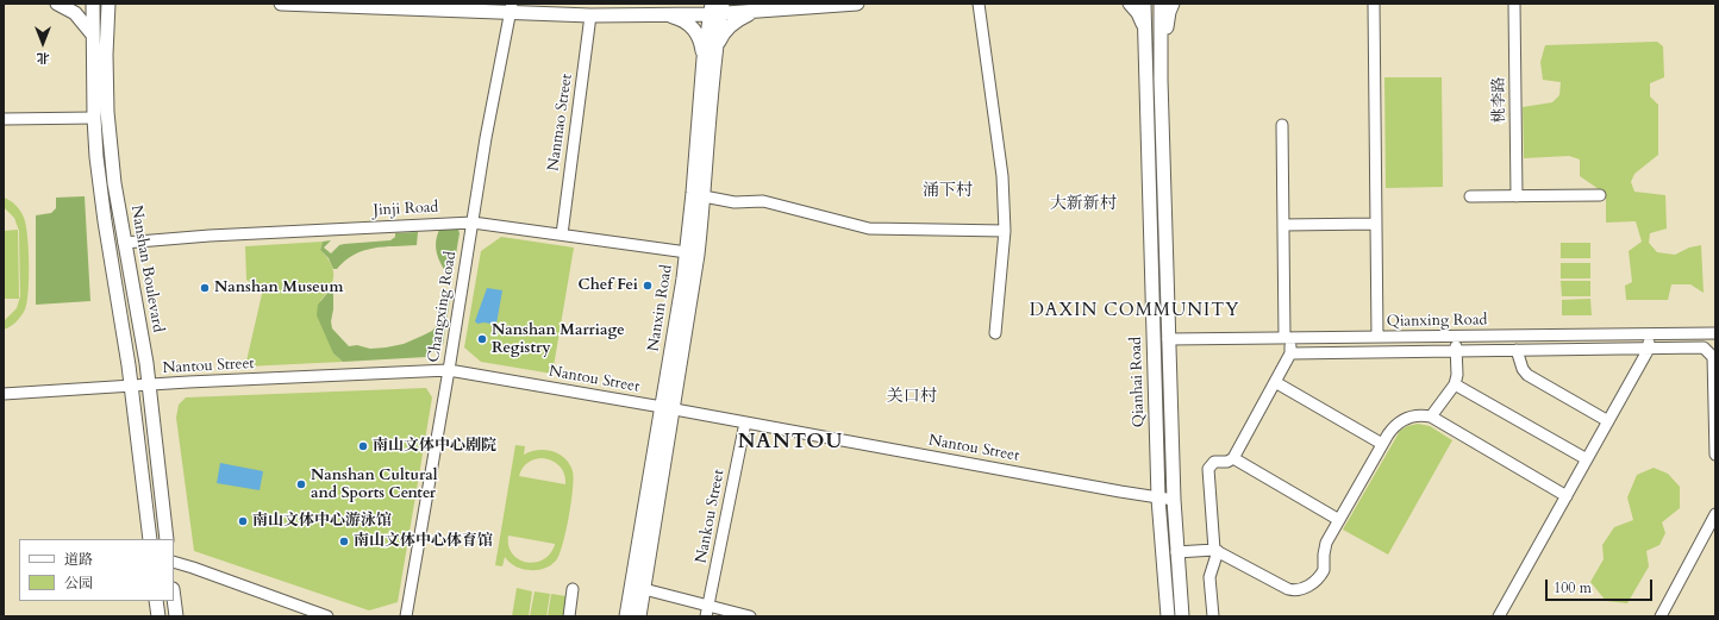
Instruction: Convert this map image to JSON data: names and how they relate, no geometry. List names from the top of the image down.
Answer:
{
  "streets": {
    "main road": ["Nanshan Boulevard", "Nanxin Road", "Qianhai Road"],
    "street": [
      "桃李路",
      "Nanmao Street",
      "Jinji Road",
      "Changxing Road",
      "Qianxing Road",
      "Nantou Street",
      "Nankou Street"
    ]
  },
  "crossings": [
    ["Nanmao Street", "Jinji Road"],
    ["Jinji Road", "Nanshan Boulevard"],
    ["Jinji Road", "Changxing Road"],
    ["Jinji Road", "Nanxin Road"],
    ["Nanshan Boulevard", "Nantou Street"],
    ["Changxing Road", "Nantou Street"],
    ["Nanxin Road", "Nantou Street"],
    ["Qianxing Road", "Qianhai Road"],
    ["Nantou Street", "Qianhai Road"],
    ["Nantou Street", "Nankou Street"]
  ],
  "districts": [
    "涌下村",
    "大新新村",
    "DAXIN COMMUNITY",
    "关口村",
    "NANTOU"
  ],
  "places": [
    "Chef Fei",
    "Nanshan Museum",
    "Nanshan Marriage Registry",
    "南山文体中心剧院",
    "Nanshan Cultural and Sports Center",
    "南山文体中心游泳馆",
    "南山文体中心体育馆"
  ],
  "legend": ["道路", "公园"],
  "scale_bar": "100 m",
  "north": "bottom"
}
